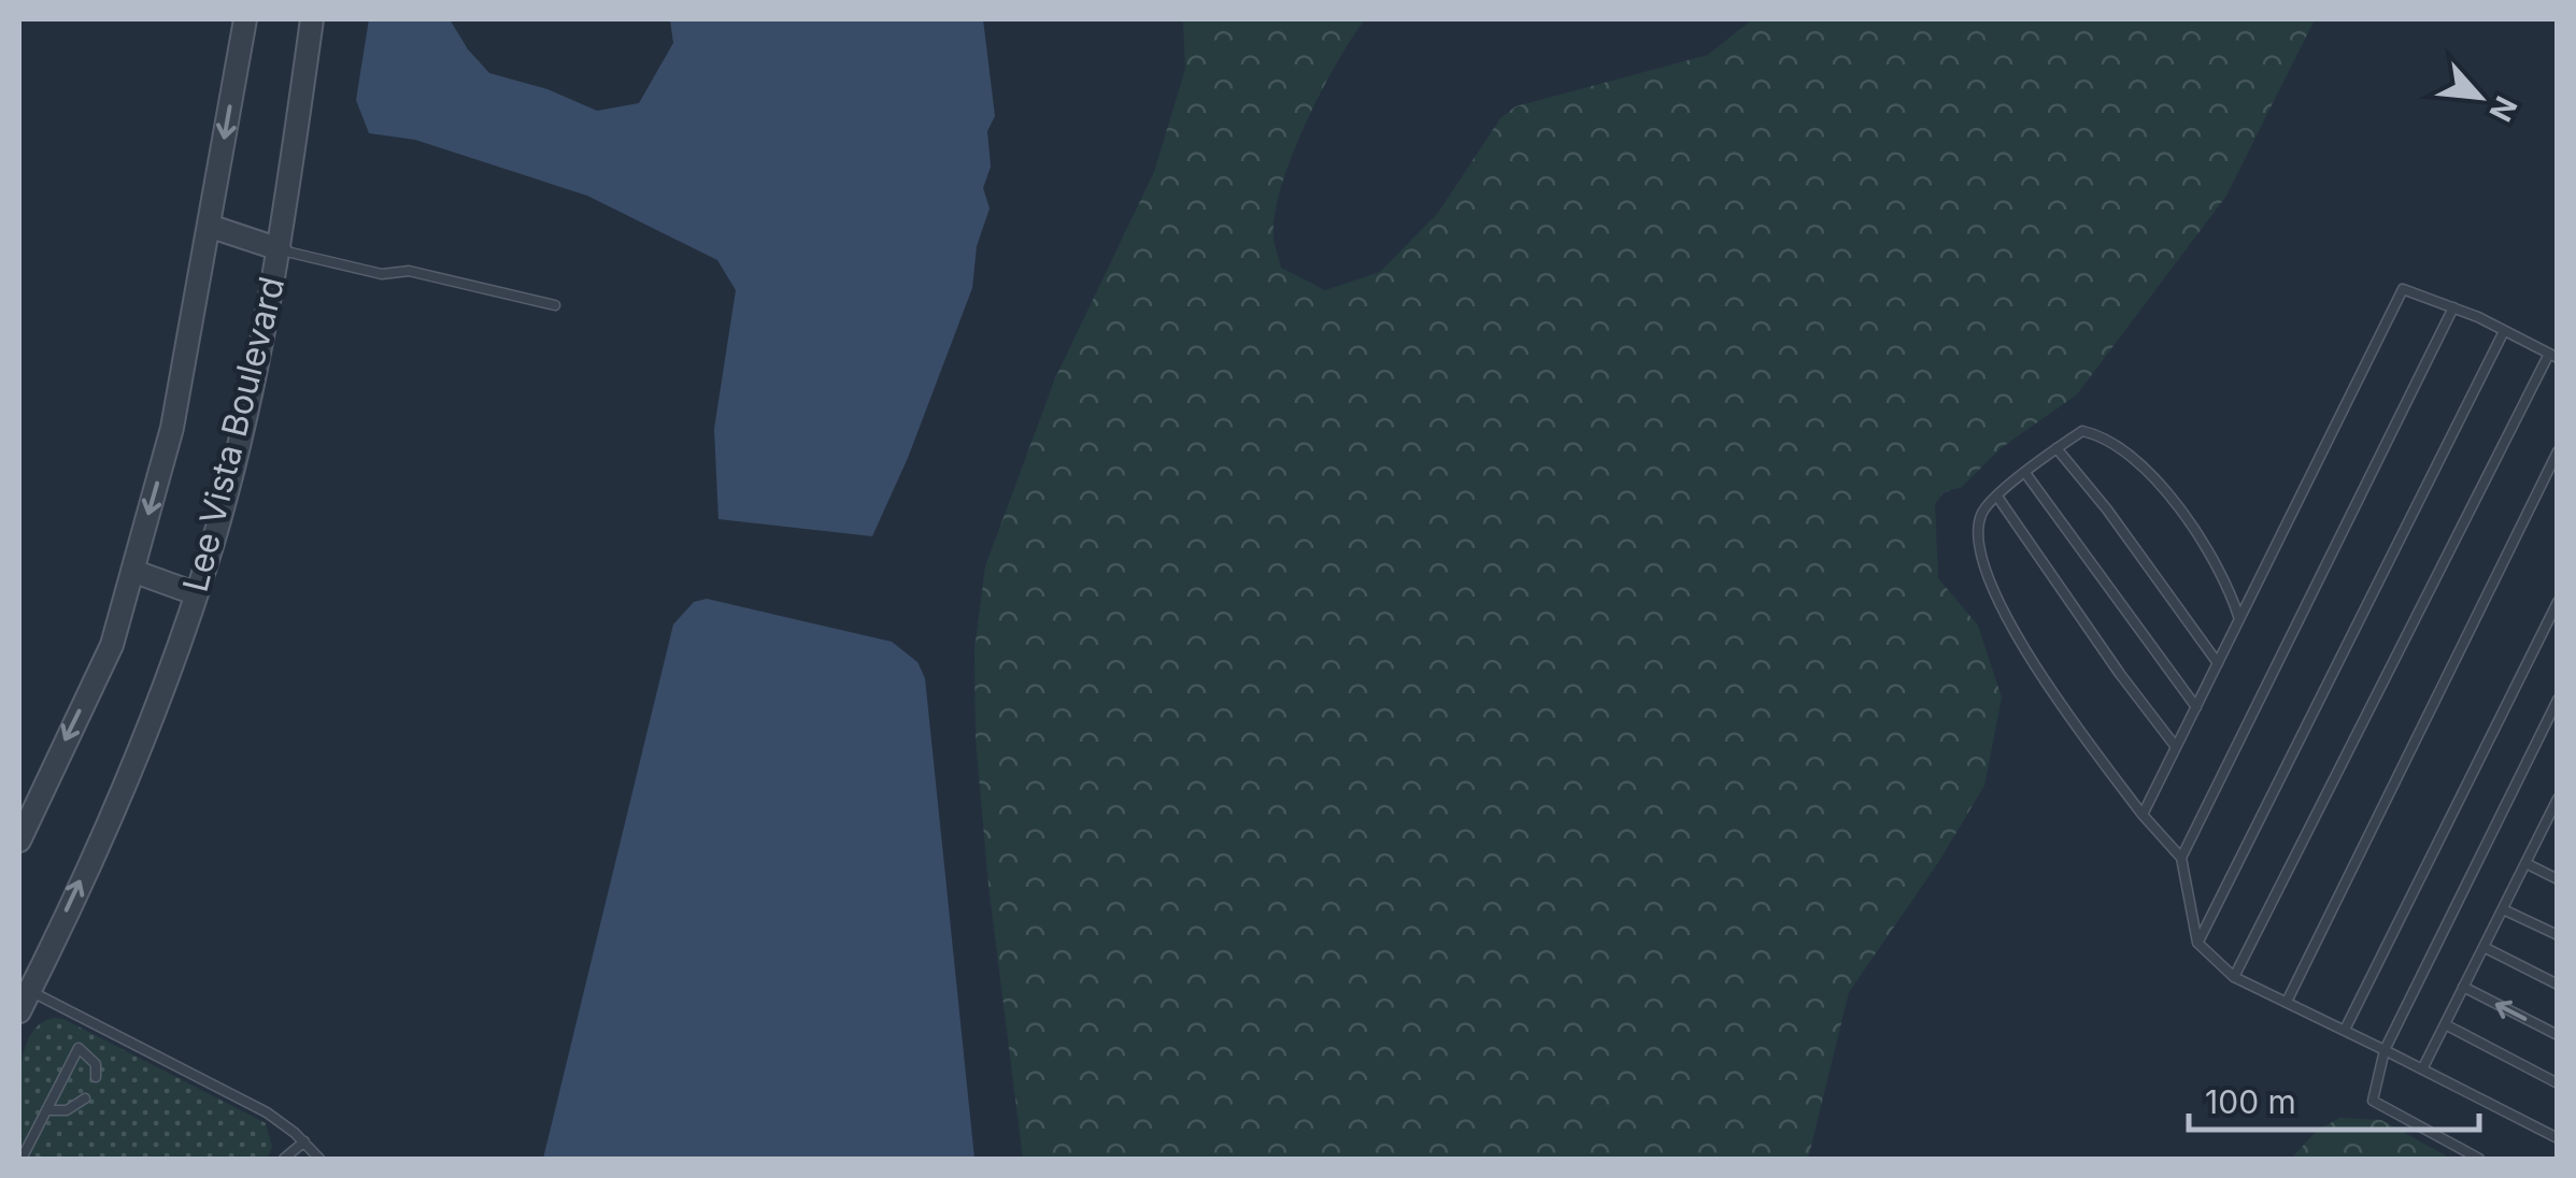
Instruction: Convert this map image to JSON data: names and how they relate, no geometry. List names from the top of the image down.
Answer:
{
  "streets": {
    "street": ["Lee Vista Boulevard"]
  },
  "scale_bar": "100 m",
  "north": "bottom right"
}
